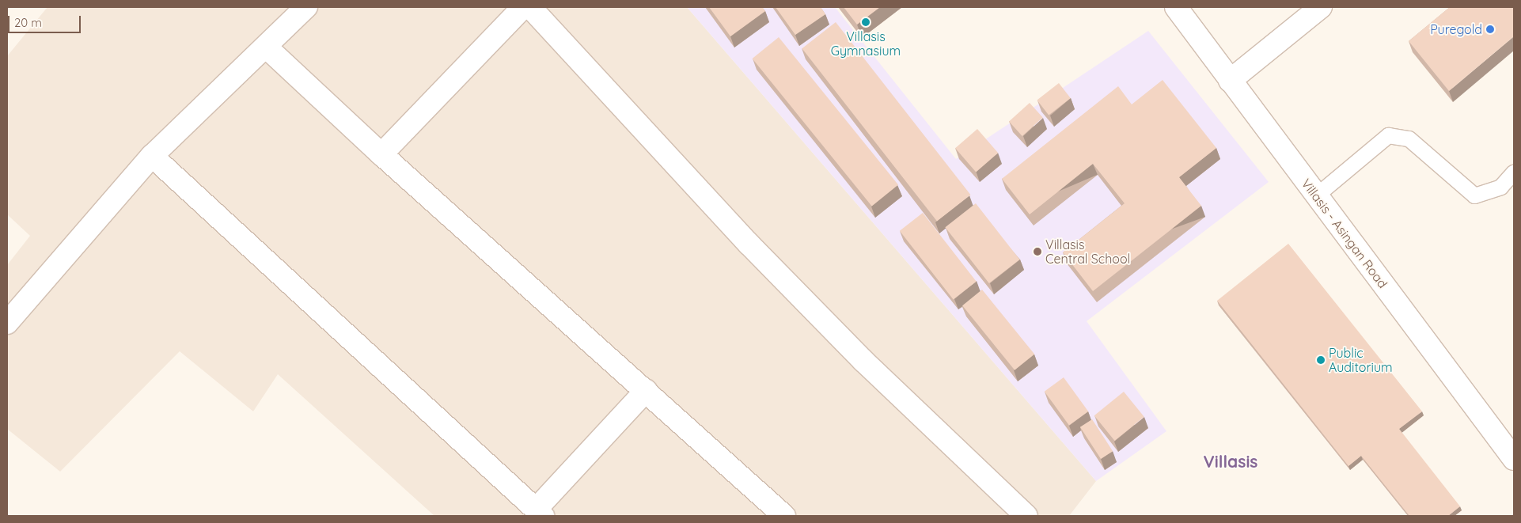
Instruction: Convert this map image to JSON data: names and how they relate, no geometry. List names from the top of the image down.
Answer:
{
  "streets": {
    "street": ["Villasis - Asingan Road"]
  },
  "districts": ["Villasis"],
  "places": [
    "Villasis Gymnasium",
    "Puregold",
    "Villasis Central School",
    "Public Auditorium"
  ],
  "scale_bar": "20 m"
}
